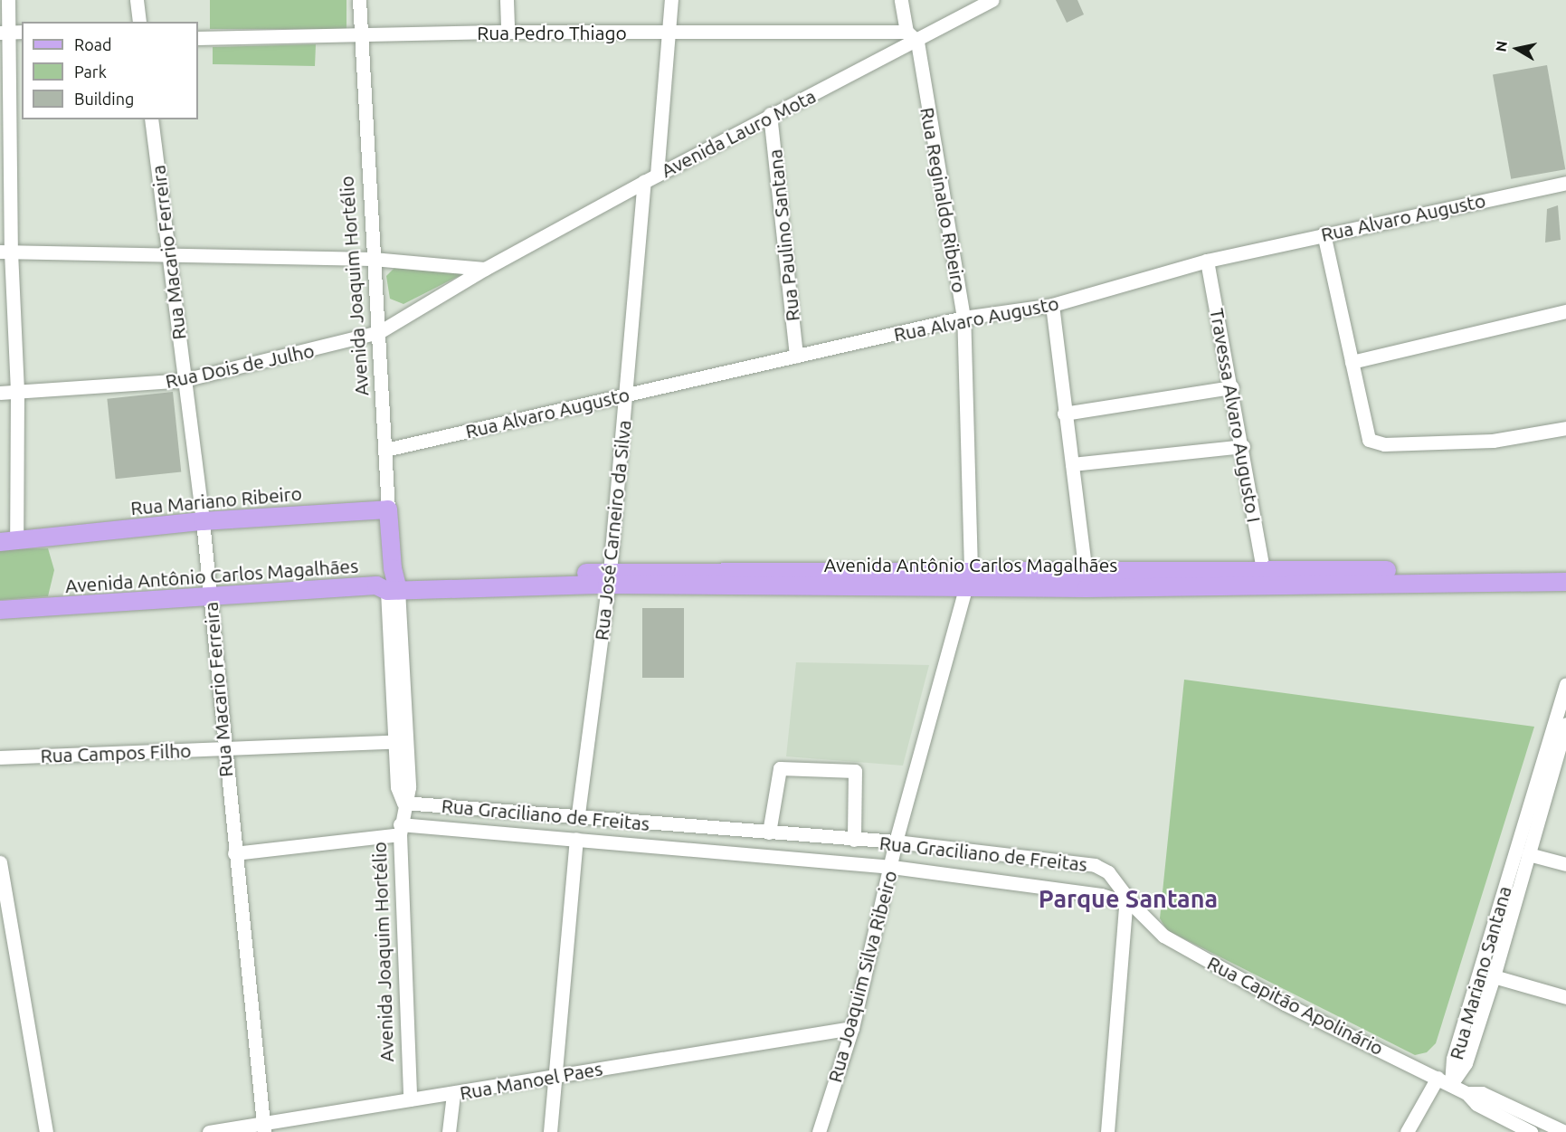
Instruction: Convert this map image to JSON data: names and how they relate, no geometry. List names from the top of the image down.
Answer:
{
  "streets": {
    "main road": ["Avenida Joaquim Hortélio", "Rua Mariano Ribeiro", "Avenida Antônio Carlos Magalhães"],
    "street": [
      "Rua Pedro Thiago",
      "Avenida Lauro Mota",
      "Rua Reginaldo Ribeiro",
      "Rua Alvaro Augusto",
      "Rua Paulino Santana",
      "Rua Macario Ferreira",
      "Rua Dois de Julho",
      "Travessa Alvaro Augusto I",
      "Rua José Carneiro da Silva",
      "Rua Campos Filho",
      "Rua Graciliano de Freitas",
      "Rua Mariano Santana",
      "Rua Joaquim Silva Ribeiro",
      "Rua Capitão Apolinário",
      "Rua Manoel Paes"
    ]
  },
  "crossings": [
    ["Rua Pedro Thiago", "Avenida Joaquim Hortélio"],
    ["Avenida Lauro Mota", "Rua Reginaldo Ribeiro"],
    ["Avenida Lauro Mota", "Rua Paulino Santana"],
    ["Avenida Lauro Mota", "Avenida Joaquim Hortélio"],
    ["Avenida Lauro Mota", "Rua Dois de Julho"],
    ["Avenida Lauro Mota", "Rua José Carneiro da Silva"],
    ["Rua Reginaldo Ribeiro", "Rua Alvaro Augusto"],
    ["Rua Reginaldo Ribeiro", "Avenida Antônio Carlos Magalhães"],
    ["Rua Reginaldo Ribeiro", "Rua Joaquim Silva Ribeiro"],
    ["Rua Alvaro Augusto", "Rua Paulino Santana"],
    ["Rua Alvaro Augusto", "Avenida Joaquim Hortélio"],
    ["Rua Alvaro Augusto", "Travessa Alvaro Augusto I"],
    ["Rua Alvaro Augusto", "Rua José Carneiro da Silva"],
    ["Rua Macario Ferreira", "Rua Dois de Julho"],
    ["Rua Macario Ferreira", "Rua Mariano Ribeiro"],
    ["Rua Macario Ferreira", "Avenida Antônio Carlos Magalhães"],
    ["Rua Macario Ferreira", "Rua Campos Filho"],
    ["Rua Macario Ferreira", "Rua Graciliano de Freitas"],
    ["Rua Macario Ferreira", "Rua Manoel Paes"],
    ["Avenida Joaquim Hortélio", "Rua Dois de Julho"],
    ["Avenida Joaquim Hortélio", "Rua Mariano Ribeiro"],
    ["Avenida Joaquim Hortélio", "Avenida Antônio Carlos Magalhães"],
    ["Avenida Joaquim Hortélio", "Rua Campos Filho"],
    ["Avenida Joaquim Hortélio", "Rua Graciliano de Freitas"],
    ["Avenida Joaquim Hortélio", "Rua Manoel Paes"],
    ["Travessa Alvaro Augusto I", "Avenida Antônio Carlos Magalhães"],
    ["Rua José Carneiro da Silva", "Avenida Antônio Carlos Magalhães"],
    ["Rua José Carneiro da Silva", "Rua Graciliano de Freitas"],
    ["Avenida Antônio Carlos Magalhães", "Rua Joaquim Silva Ribeiro"],
    ["Rua Graciliano de Freitas", "Rua Joaquim Silva Ribeiro"],
    ["Rua Graciliano de Freitas", "Rua Capitão Apolinário"],
    ["Rua Mariano Santana", "Rua Capitão Apolinário"],
    ["Rua Joaquim Silva Ribeiro", "Rua Manoel Paes"]
  ],
  "districts": ["Parque Santana"],
  "legend": ["Road", "Park", "Building"],
  "north": "left"
}
